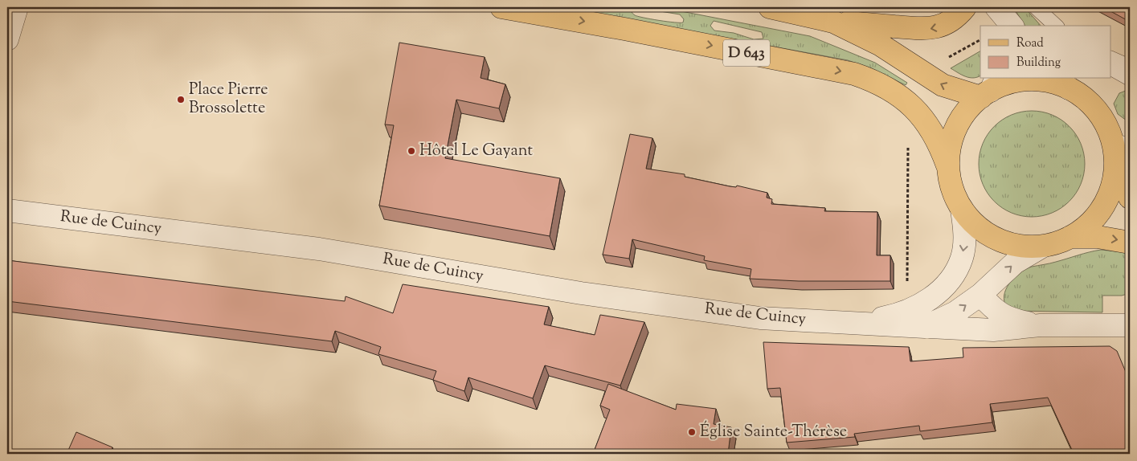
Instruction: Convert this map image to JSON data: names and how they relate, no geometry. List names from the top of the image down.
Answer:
{
  "streets": {
    "main road": ["D 643"],
    "street": ["Rue de Cuincy"]
  },
  "places": ["Place Pierre Brossolette", "Hôtel Le Gayant", "Église Sainte-Thérèse"],
  "legend": ["Road", "Building"]
}
